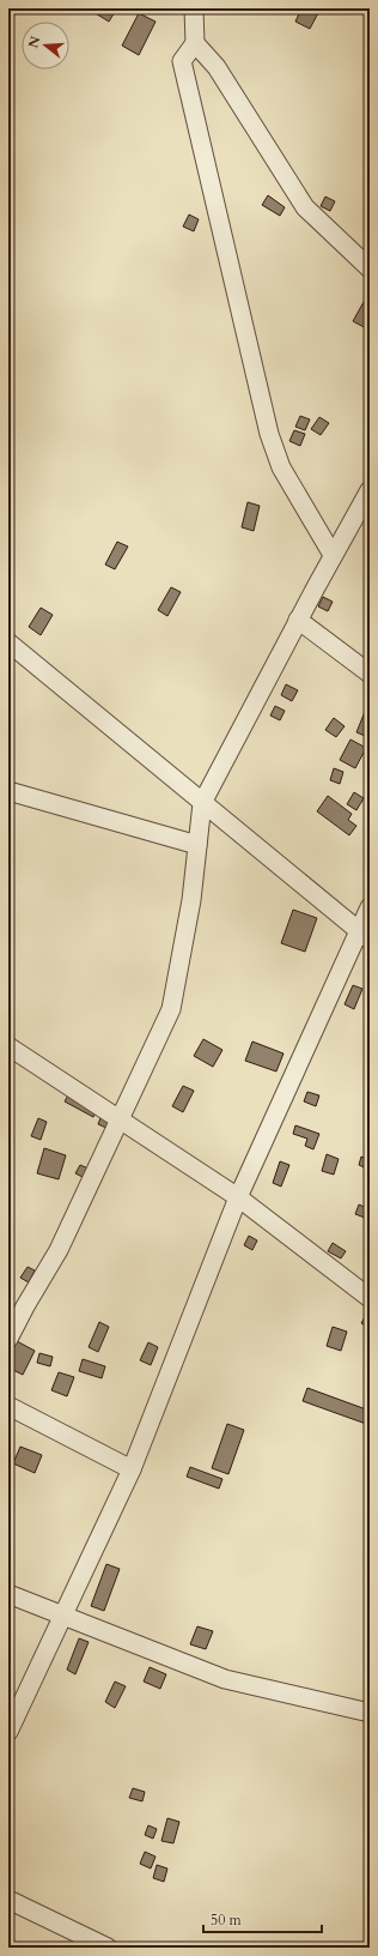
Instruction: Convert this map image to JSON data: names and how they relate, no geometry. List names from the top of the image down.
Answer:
{
  "scale_bar": "50 m",
  "north": "left"
}
